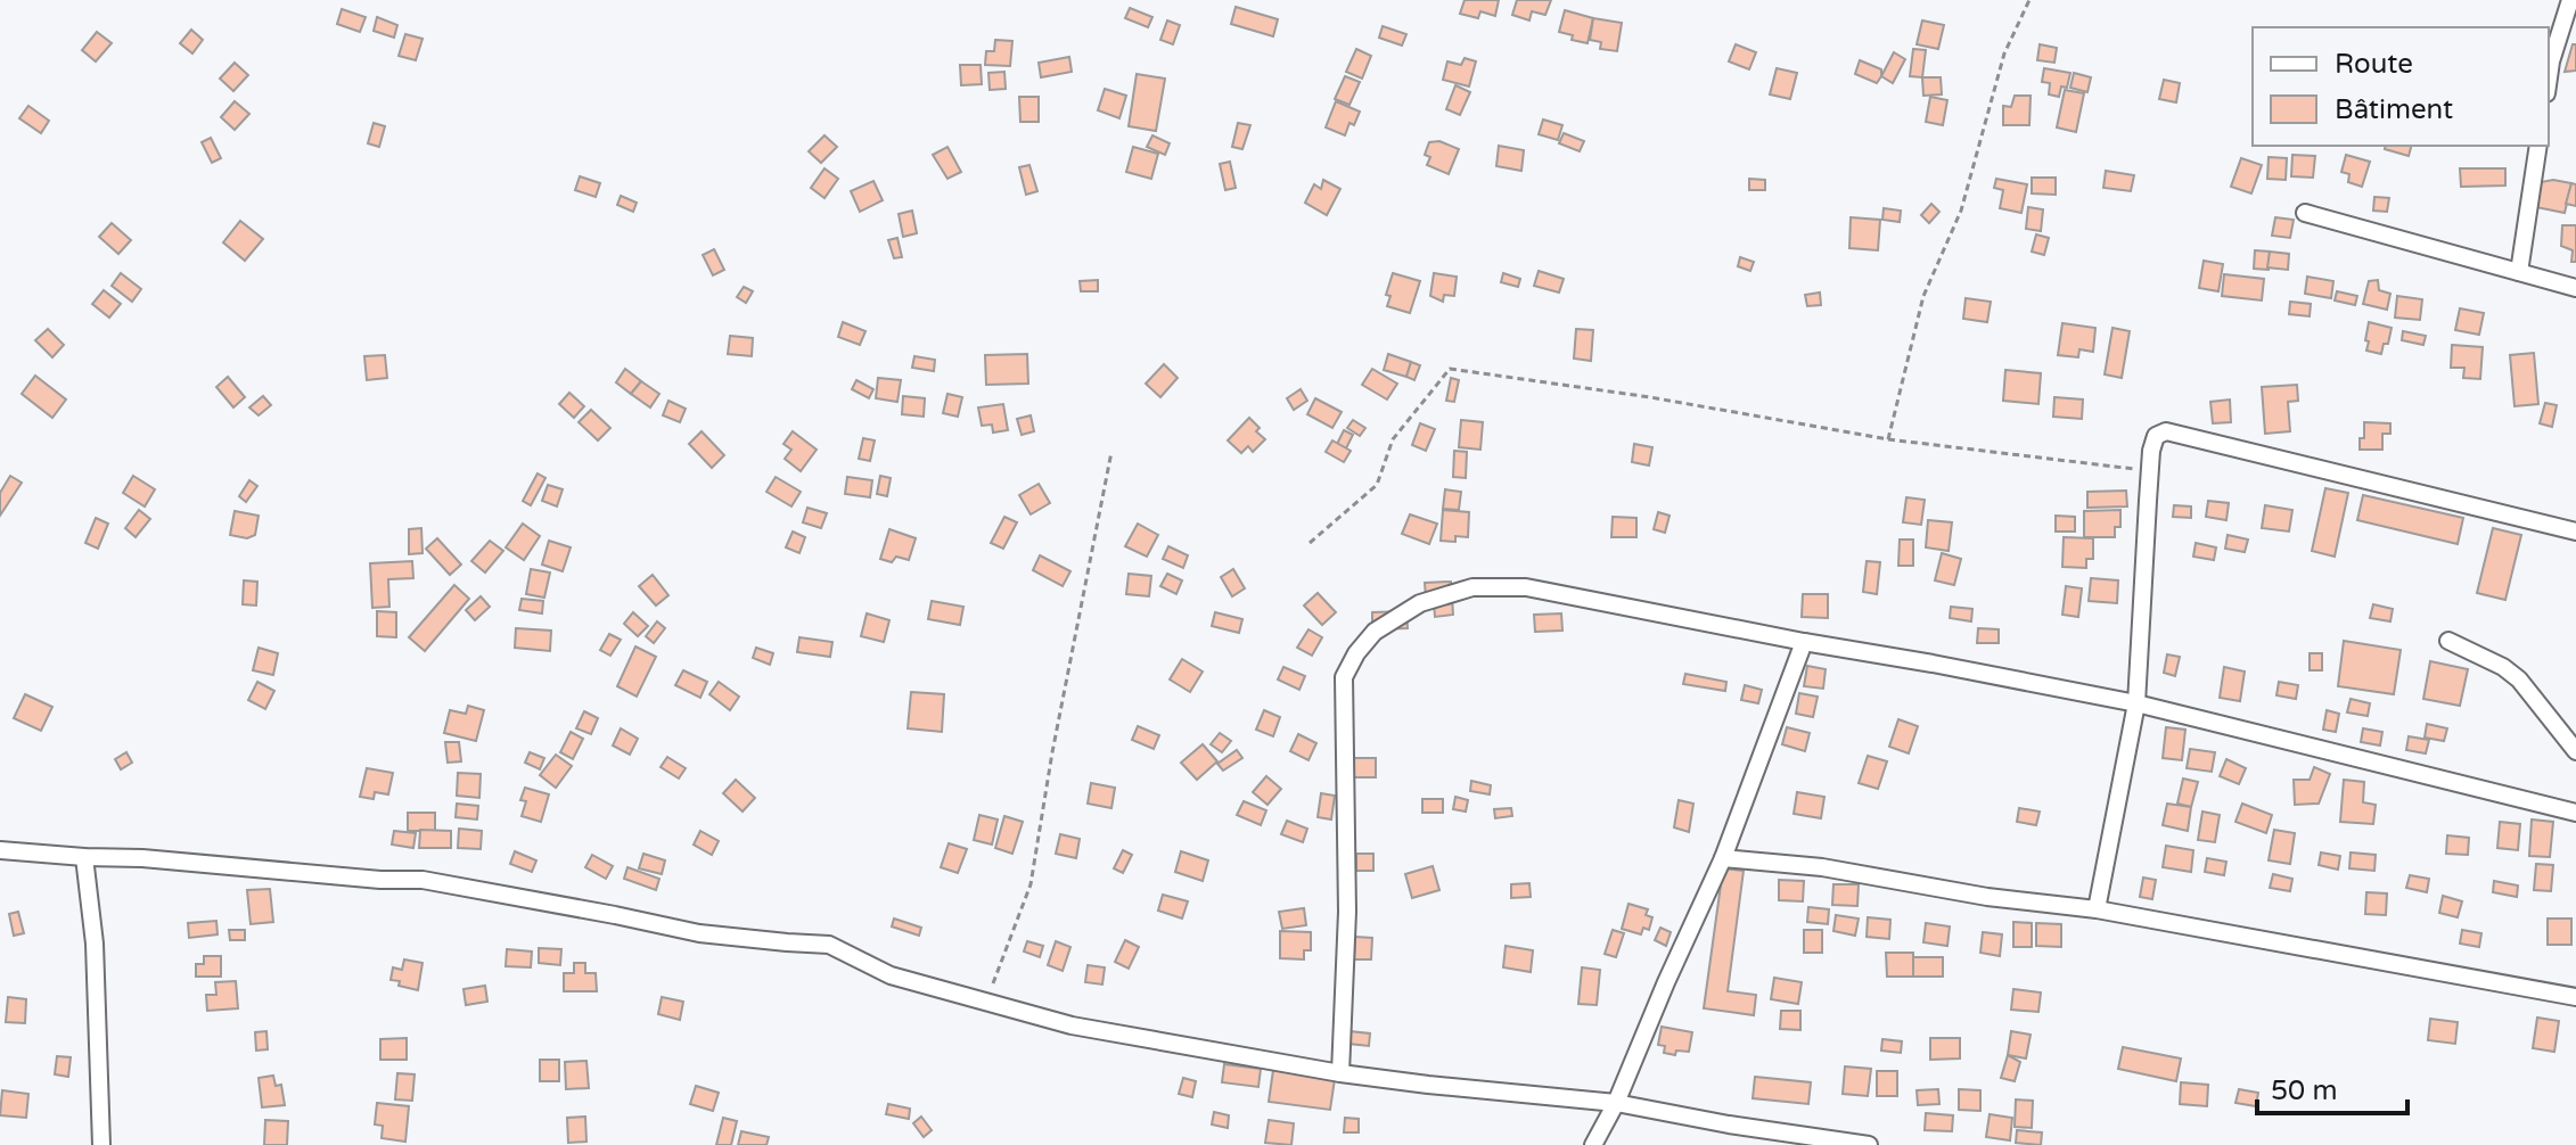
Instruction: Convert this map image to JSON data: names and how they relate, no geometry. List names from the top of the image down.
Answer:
{
  "legend": ["Route", "Bâtiment"],
  "scale_bar": "50 m"
}
